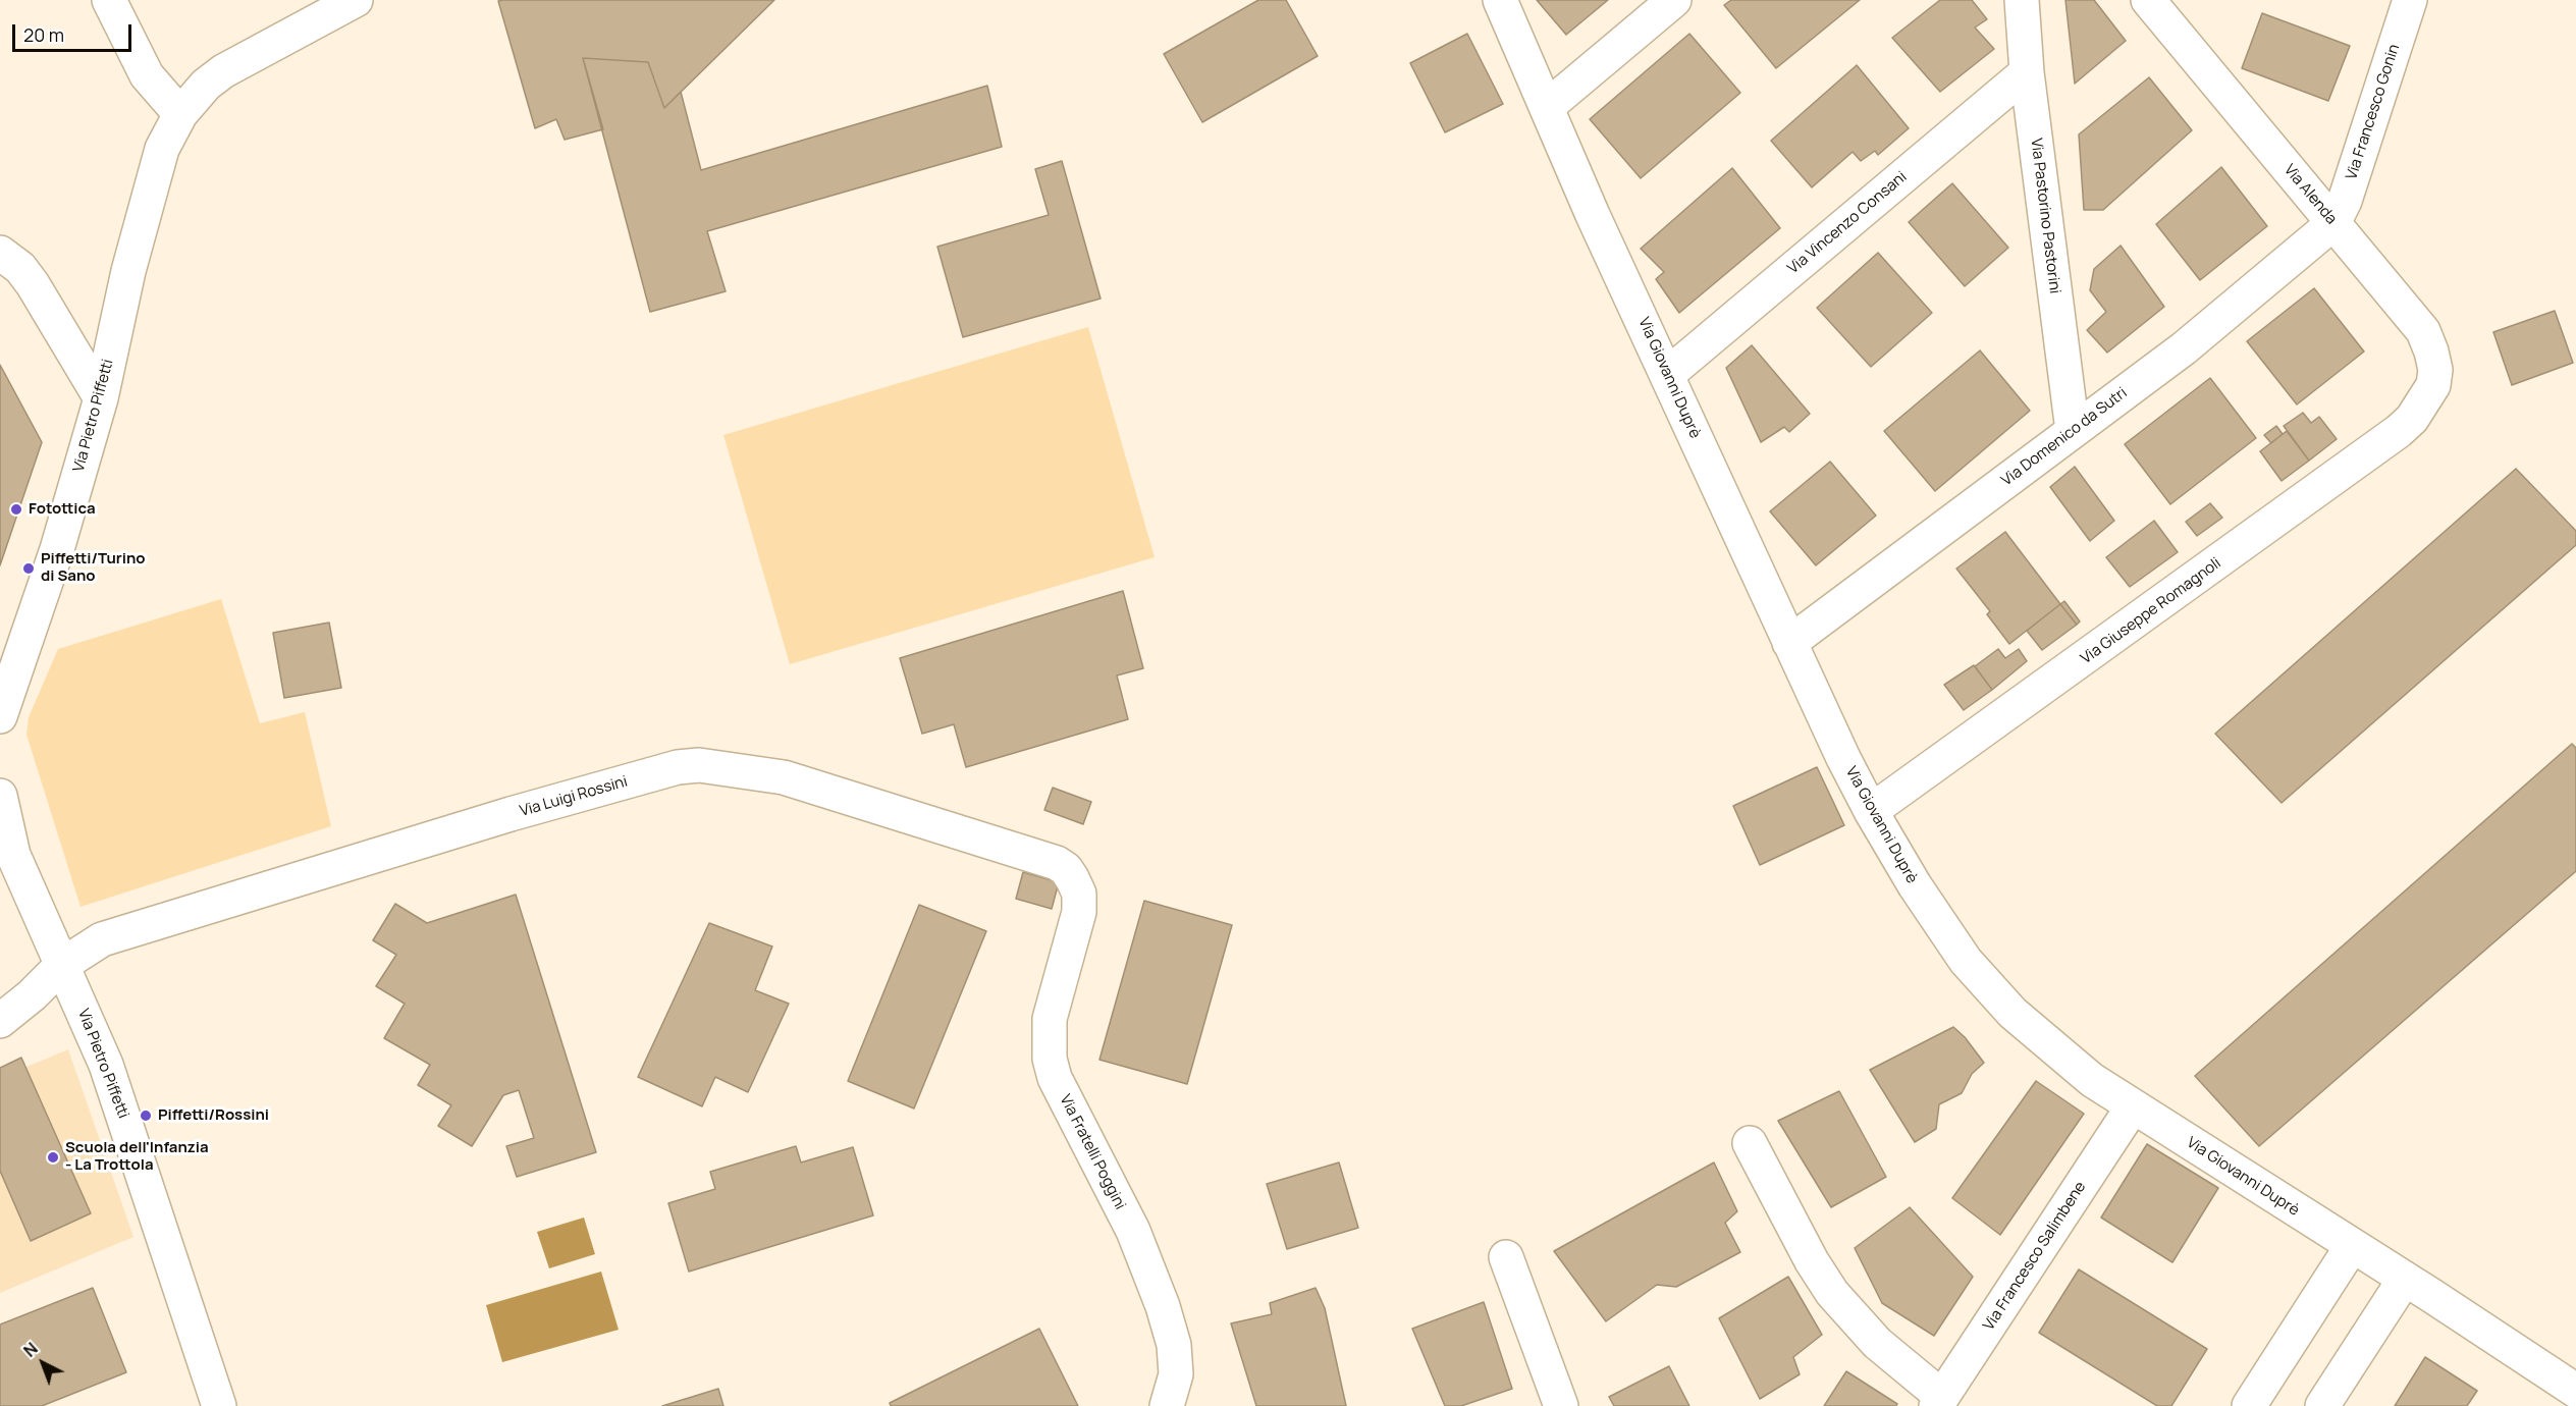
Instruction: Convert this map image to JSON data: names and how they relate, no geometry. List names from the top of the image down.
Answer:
{
  "streets": {
    "street": [
      "Via Francesco Gonin",
      "Via Alenda",
      "Via Pastorino Pastorini",
      "Via Vincenzo Consani",
      "Via Giovanni Duprè",
      "Via Pietro Piffetti",
      "Via Domenico da Sutri",
      "Via Giuseppe Romagnoli",
      "Via Luigi Rossini",
      "Via Fratelli Poggini",
      "Via Francesco Salimbene"
    ]
  },
  "crossings": [
    ["Via Francesco Gonin", "Via Alenda"],
    ["Via Francesco Gonin", "Via Domenico da Sutri"],
    ["Via Alenda", "Via Domenico da Sutri"],
    ["Via Alenda", "Via Giuseppe Romagnoli"],
    ["Via Pastorino Pastorini", "Via Vincenzo Consani"],
    ["Via Pastorino Pastorini", "Via Domenico da Sutri"],
    ["Via Vincenzo Consani", "Via Giovanni Duprè"],
    ["Via Giovanni Duprè", "Via Domenico da Sutri"],
    ["Via Giovanni Duprè", "Via Giuseppe Romagnoli"],
    ["Via Giovanni Duprè", "Via Francesco Salimbene"],
    ["Via Pietro Piffetti", "Via Luigi Rossini"],
    ["Via Luigi Rossini", "Via Fratelli Poggini"]
  ],
  "places": [
    "Fotottica",
    "Piffetti/Turino di Sano",
    "Piffetti/Rossini",
    "Scuola dell'Infanzia - La Trottola"
  ],
  "scale_bar": "20 m",
  "north": "top left"
}
